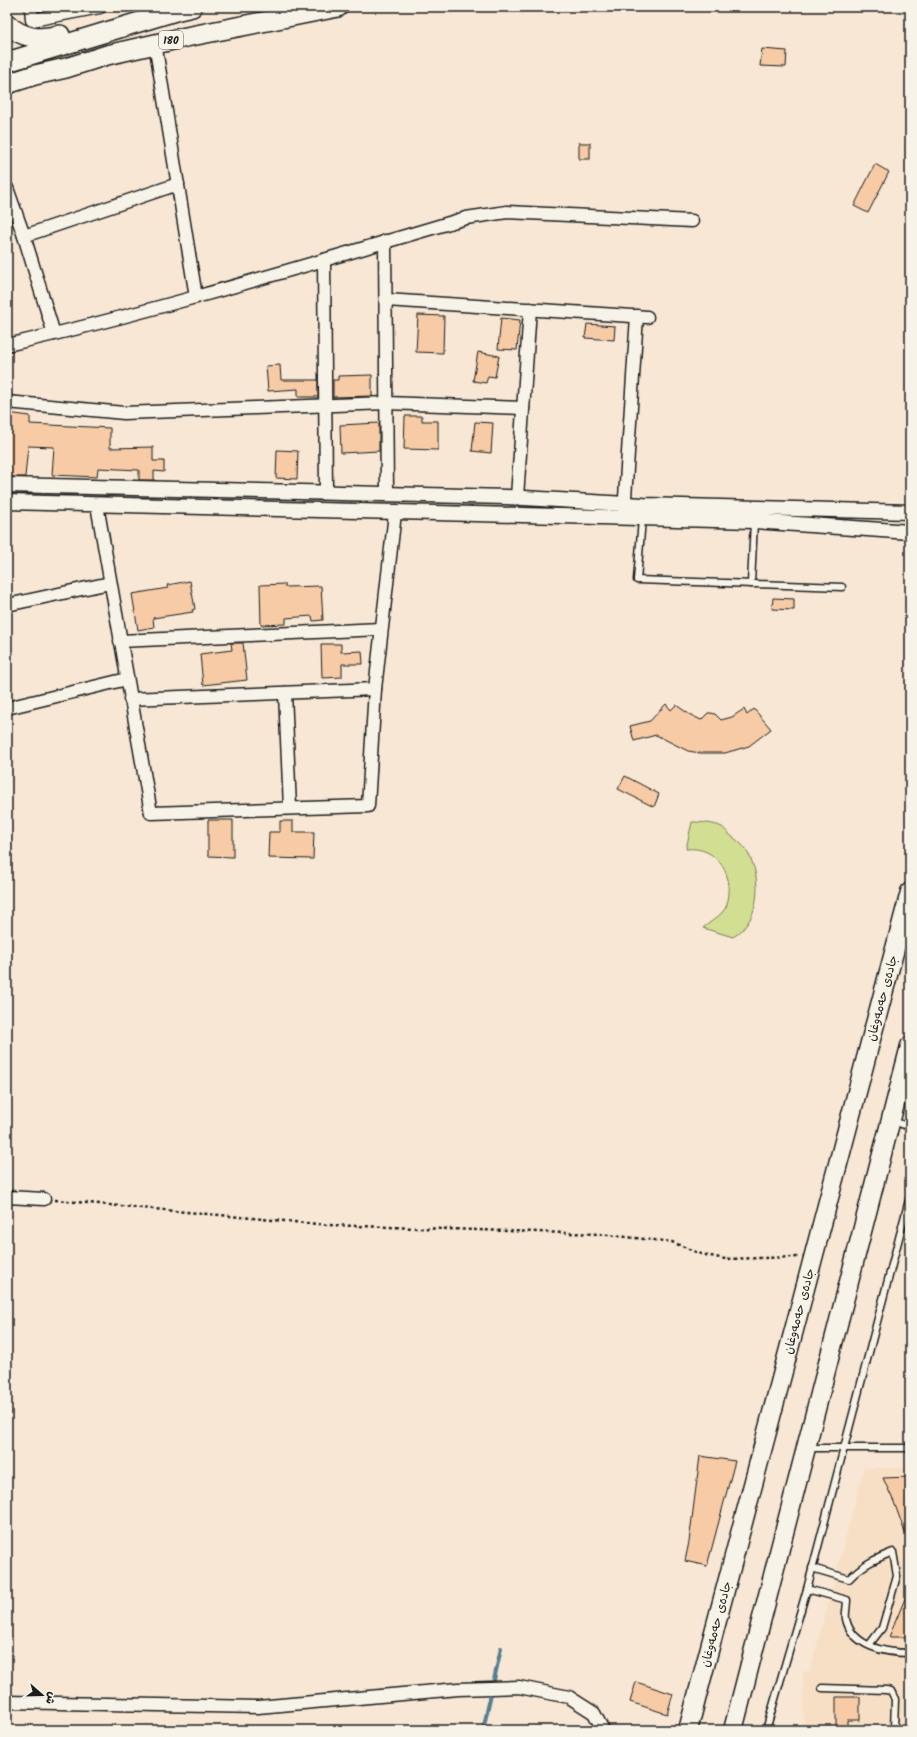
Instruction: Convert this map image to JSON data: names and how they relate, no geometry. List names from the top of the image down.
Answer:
{
  "streets": {
    "highway": ["180"],
    "main road": ["جادەی حەمەوغان"]
  },
  "north": "right"
}
